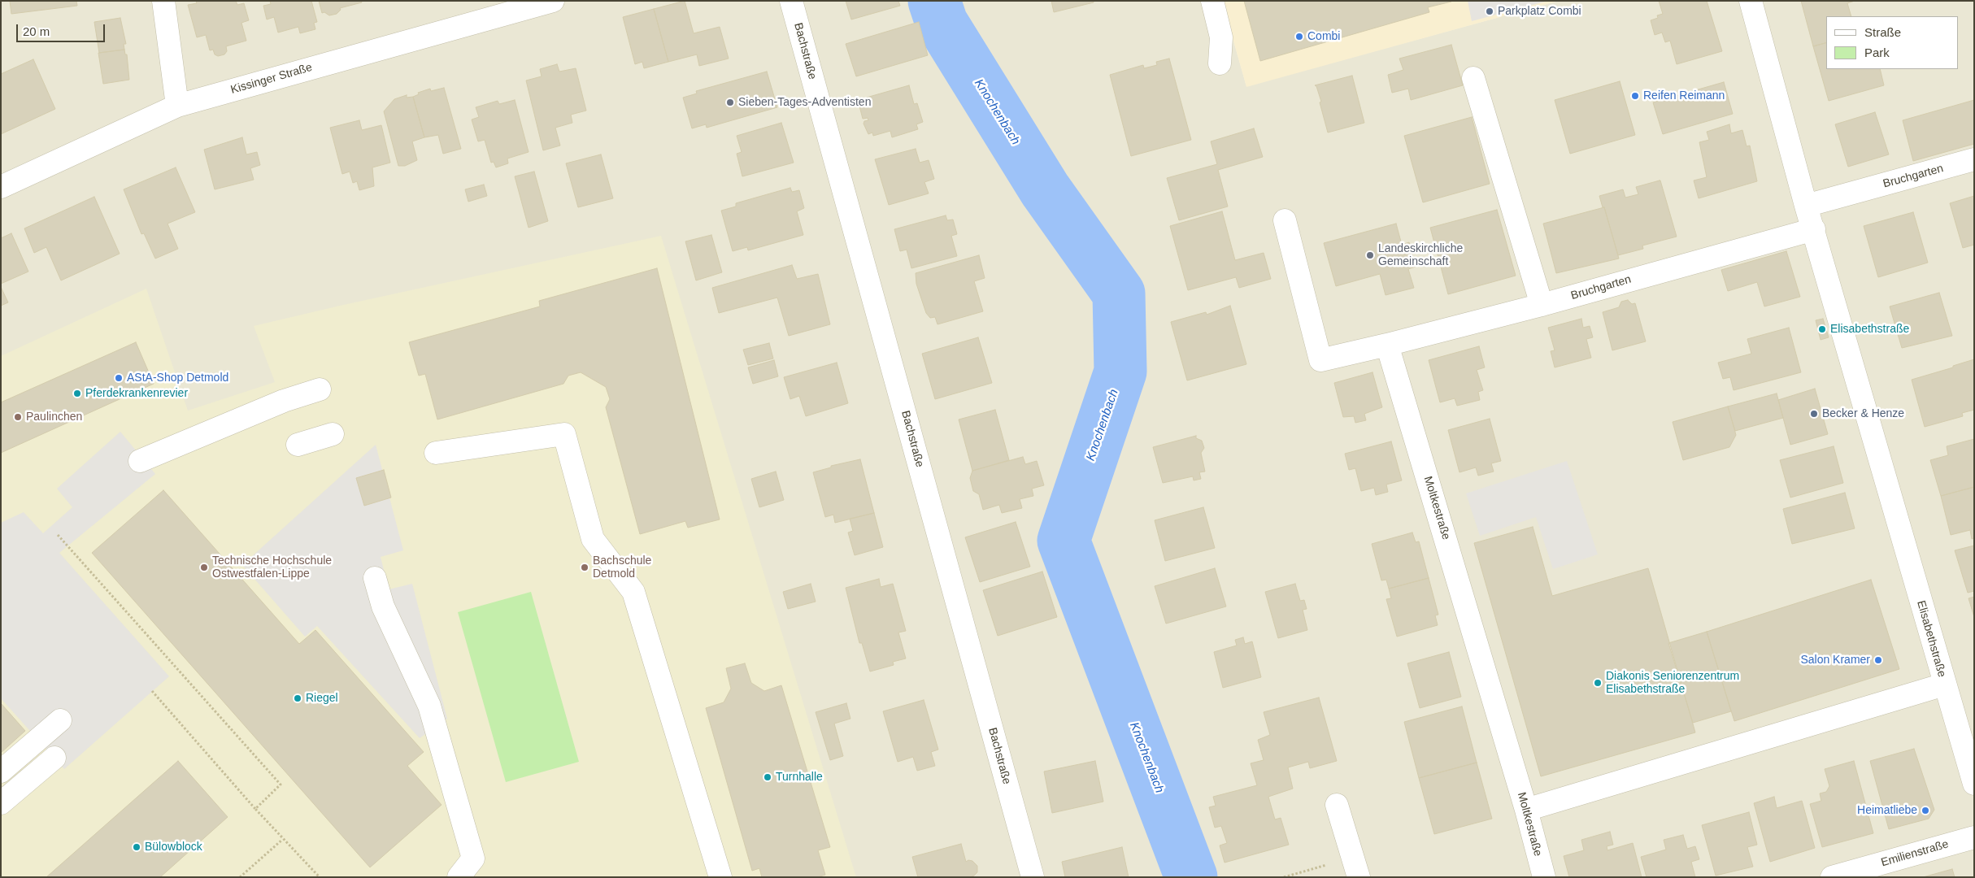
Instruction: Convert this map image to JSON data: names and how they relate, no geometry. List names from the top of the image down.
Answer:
{
  "streets": {
    "street": [
      "Bachstraße",
      "Kissinger Straße",
      "Bruchgarten",
      "Moltkestraße",
      "Elisabethstraße",
      "Emilienstraße"
    ]
  },
  "crossings": [
    ["Bruchgarten", "Moltkestraße"],
    ["Bruchgarten", "Elisabethstraße"]
  ],
  "water": ["Knochenbach"],
  "places": [
    "Parkplatz Combi",
    "Combi",
    "Reifen Reimann",
    "Sieben-Tages-Adventisten",
    "Landeskirchliche Gemeinschaft",
    "Elisabethstraße",
    "AStA-Shop Detmold",
    "Pferdekrankenrevier",
    "Becker & Henze",
    "Paulinchen",
    "Technische Hochschule Ostwestfalen-Lippe",
    "Bachschule Detmold",
    "Salon Kramer",
    "Diakonis Seniorenzentrum Elisabethstraße",
    "Riegel",
    "Turnhalle",
    "Heimatliebe",
    "Bülowblock"
  ],
  "legend": ["Straße", "Park"],
  "scale_bar": "20 m"
}
